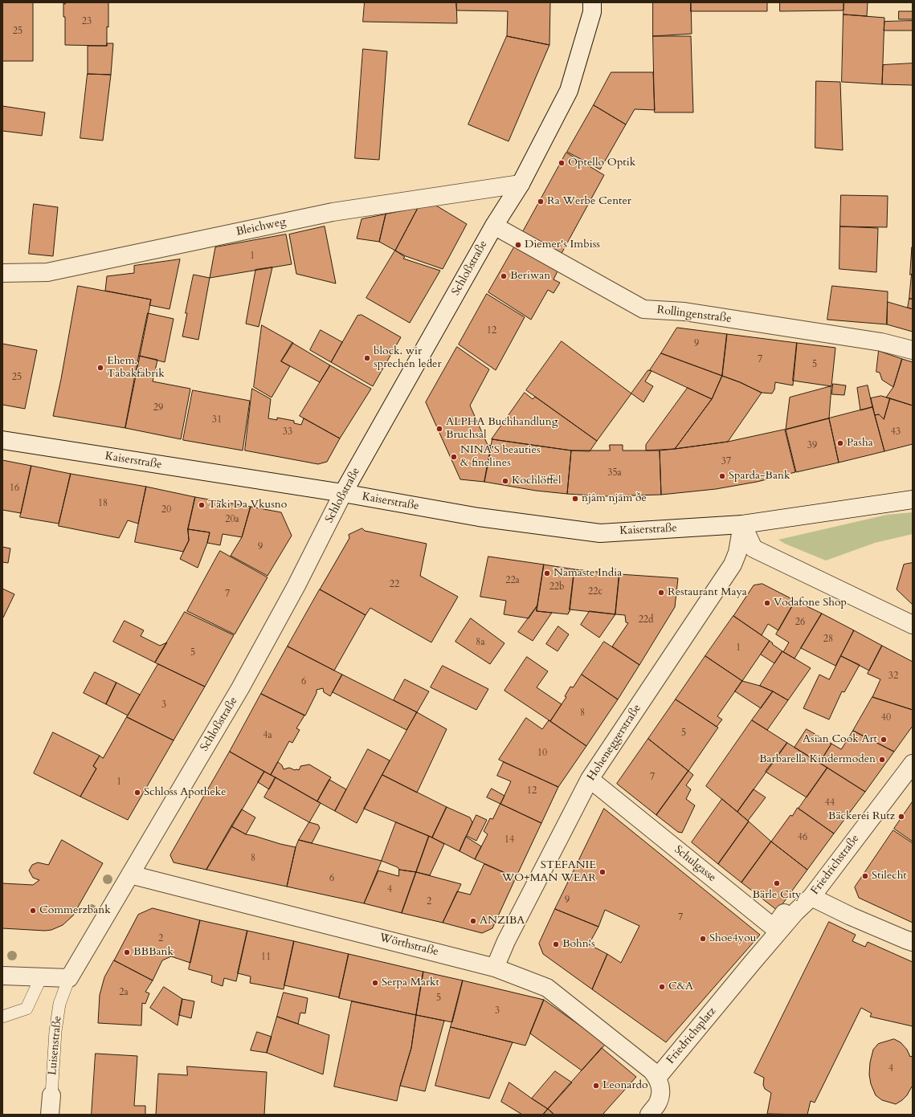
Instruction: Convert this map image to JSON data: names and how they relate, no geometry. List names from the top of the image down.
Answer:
{
  "streets": {
    "street": [
      "Bleichweg",
      "Schloßstraße",
      "Rollingenstraße",
      "Kaiserstraße",
      "Hoheneggerstraße",
      "Schulgasse",
      "Friedrichstraße",
      "Wörthstraße",
      "Friedrichsplatz",
      "Luisenstraße"
    ]
  },
  "crossings": [
    ["Bleichweg", "Schloßstraße"],
    ["Schloßstraße", "Rollingenstraße"],
    ["Schloßstraße", "Kaiserstraße"],
    ["Schloßstraße", "Wörthstraße"],
    ["Schloßstraße", "Luisenstraße"],
    ["Kaiserstraße", "Hoheneggerstraße"],
    ["Hoheneggerstraße", "Schulgasse"],
    ["Hoheneggerstraße", "Wörthstraße"],
    ["Schulgasse", "Friedrichstraße"],
    ["Friedrichstraße", "Friedrichsplatz"],
    ["Wörthstraße", "Friedrichsplatz"]
  ],
  "places": [
    "Optello Optik",
    "Ra Werbe Center",
    "Diemer's Imbiss",
    "Beriwan",
    "block. wir sprechen leder",
    "Ehem. Tabakfabrik",
    "ALPHA Buchhandlung Bruchsal",
    "Pasha",
    "NINA'S beauties & finelines",
    "Sparda-Bank",
    "Kochlöffel",
    "njâm njăm ðe",
    "Taki Da Vkusno",
    "Namaste India",
    "Restaurant Maya",
    "Vodafone Shop",
    "Asian Cook Art",
    "Barbarella Kindermoden",
    "Schloss Apotheke",
    "Bäckerei Rutz",
    "STEFANIE WO+MAN WEAR",
    "Stilecht",
    "Bärle City",
    "Commerzbank",
    "ANZIBA",
    "Shoe4you",
    "Bohn's",
    "BBBank",
    "Serpa Markt",
    "C&A",
    "Leonardo"
  ],
  "house_numbers": [
    "23",
    "25",
    "1",
    "12",
    "9",
    "7",
    "5",
    "25",
    "29",
    "31",
    "33",
    "43",
    "39",
    "37",
    "35a",
    "16",
    "18",
    "20",
    "20a",
    "9",
    "22a",
    "22",
    "22b",
    "22c",
    "7",
    "22d",
    "26",
    "28",
    "8a",
    "1",
    "5",
    "32",
    "6",
    "3",
    "8",
    "40",
    "5",
    "4a",
    "10",
    "7",
    "1",
    "12",
    "44",
    "46",
    "14",
    "8",
    "6",
    "4",
    "9",
    "2",
    "7",
    "2",
    "11",
    "2a",
    "5",
    "3",
    "4"
  ]
}
